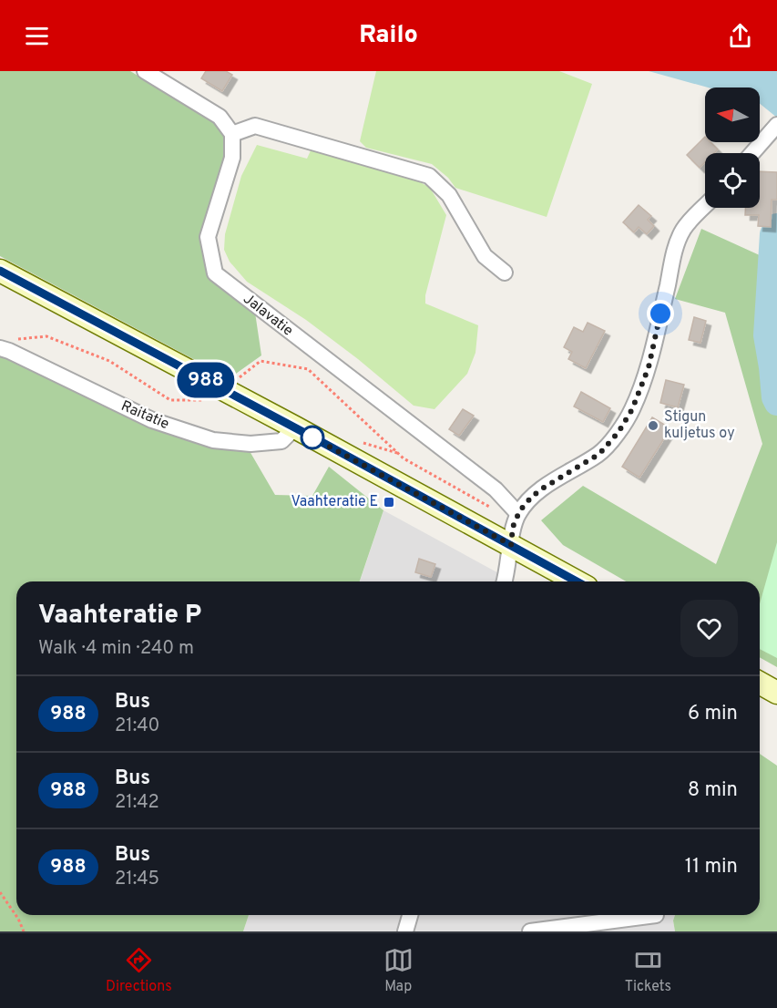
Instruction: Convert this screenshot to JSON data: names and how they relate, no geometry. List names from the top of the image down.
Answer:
{
  "streets": {
    "street": ["Jalavatie", "Raitatie"]
  },
  "places": {
    "other": ["Stigun kuljetus oy"],
    "transit": ["Vaahteratie E"]
  },
  "lines": ["bus line 988"],
  "north": "left",
  "page": {
    "header": "Railo",
    "on_map": "988",
    "heading": ["Vaahteratie P", "Walk · 4 min · 240 m"],
    "list": [
      {
        "mark": "988",
        "name": "Bus",
        "note": "21:40",
        "value": "6 min"
      },
      {
        "mark": "988",
        "name": "Bus",
        "note": "21:42",
        "value": "8 min"
      },
      {
        "mark": "988",
        "name": "Bus",
        "note": "21:45",
        "value": "11 min"
      }
    ],
    "tabs": ["Directions", "Map", "Tickets"]
  }
}
